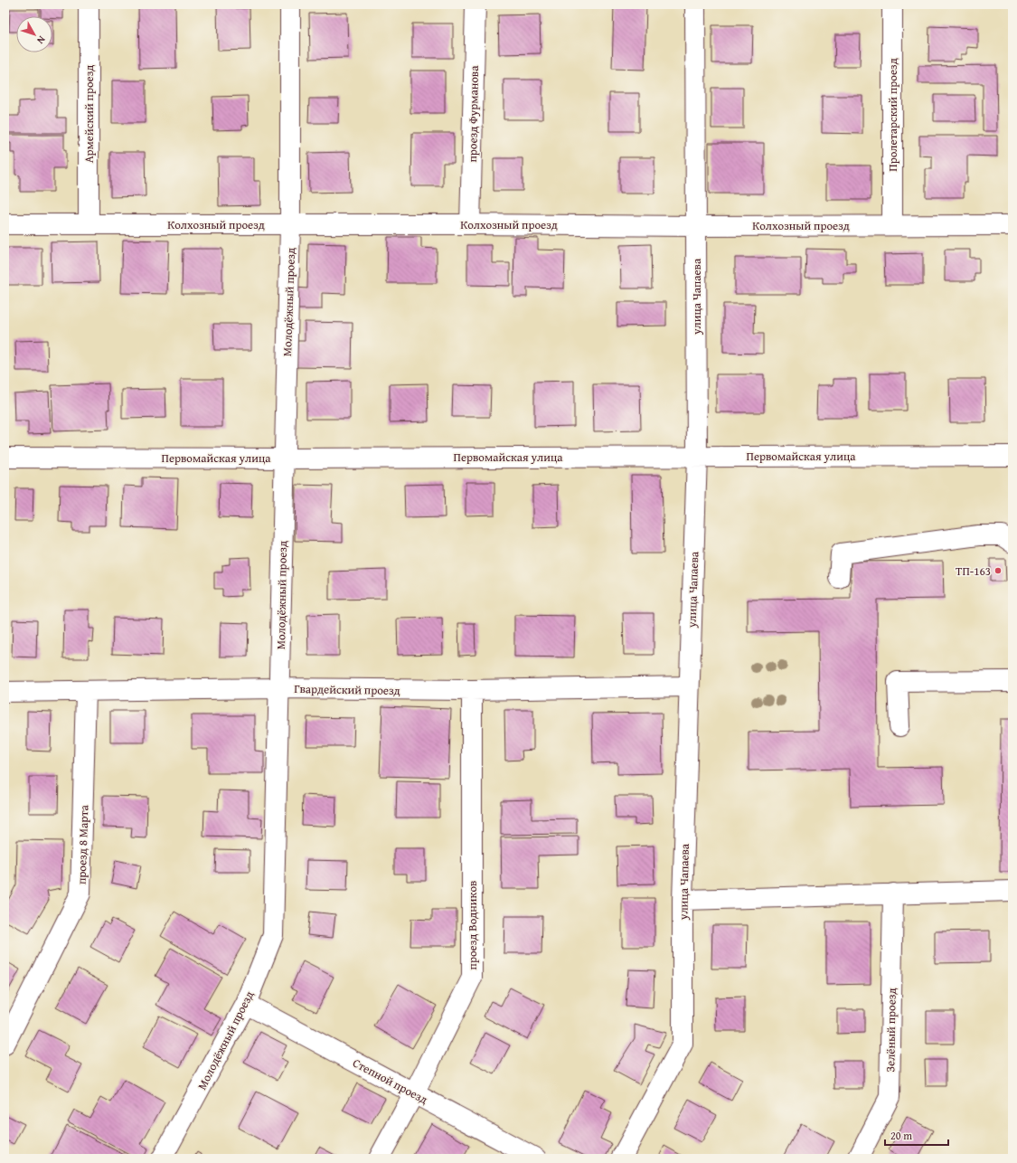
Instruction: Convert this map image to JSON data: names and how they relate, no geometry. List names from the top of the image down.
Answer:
{
  "streets": {
    "street": [
      "Армейский проезд",
      "проезд Фурманова",
      "Пролетарский проезд",
      "Колхозный проезд",
      "улица Чапаева",
      "Молодёжный проезд",
      "Первомайская улица",
      "Гвардейский проезд",
      "проезд 8 Марта",
      "проезд Водников",
      "Зелёный проезд",
      "Степной проезд"
    ]
  },
  "crossings": [
    ["Армейский проезд", "Колхозный проезд"],
    ["проезд Фурманова", "Колхозный проезд"],
    ["Пролетарский проезд", "Колхозный проезд"],
    ["Колхозный проезд", "улица Чапаева"],
    ["Колхозный проезд", "Молодёжный проезд"],
    ["улица Чапаева", "Первомайская улица"],
    ["улица Чапаева", "Гвардейский проезд"],
    ["Молодёжный проезд", "Первомайская улица"],
    ["Молодёжный проезд", "Гвардейский проезд"],
    ["Молодёжный проезд", "Степной проезд"],
    ["Гвардейский проезд", "проезд 8 Марта"],
    ["Гвардейский проезд", "проезд Водников"],
    ["проезд Водников", "Степной проезд"]
  ],
  "places": ["ТП-163"],
  "scale_bar": "20 m",
  "north": "bottom right"
}
